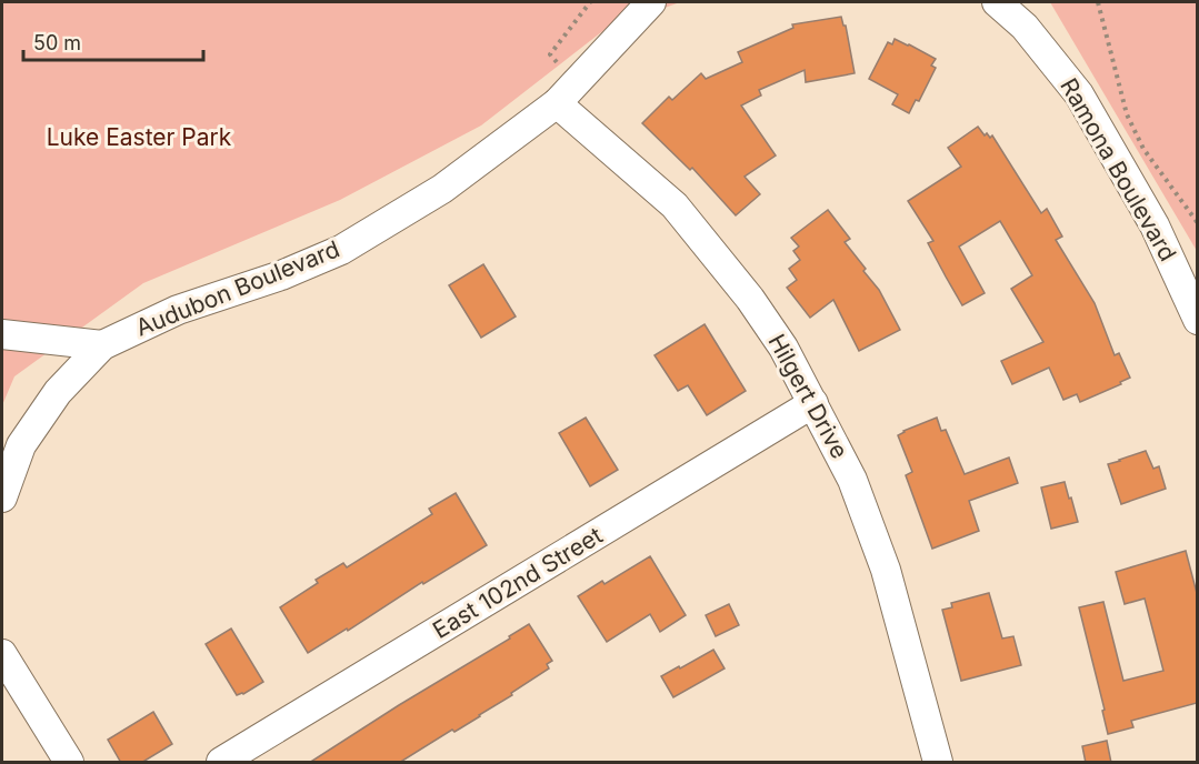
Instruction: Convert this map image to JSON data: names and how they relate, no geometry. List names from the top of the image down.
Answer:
{
  "streets": {
    "street": [
      "Ramona Boulevard",
      "Audubon Boulevard",
      "Hilgert Drive",
      "East 102nd Street"
    ]
  },
  "crossings": [
    ["Audubon Boulevard", "Hilgert Drive"],
    ["Hilgert Drive", "East 102nd Street"]
  ],
  "parks": ["Luke Easter Park"],
  "scale_bar": "50 m"
}
